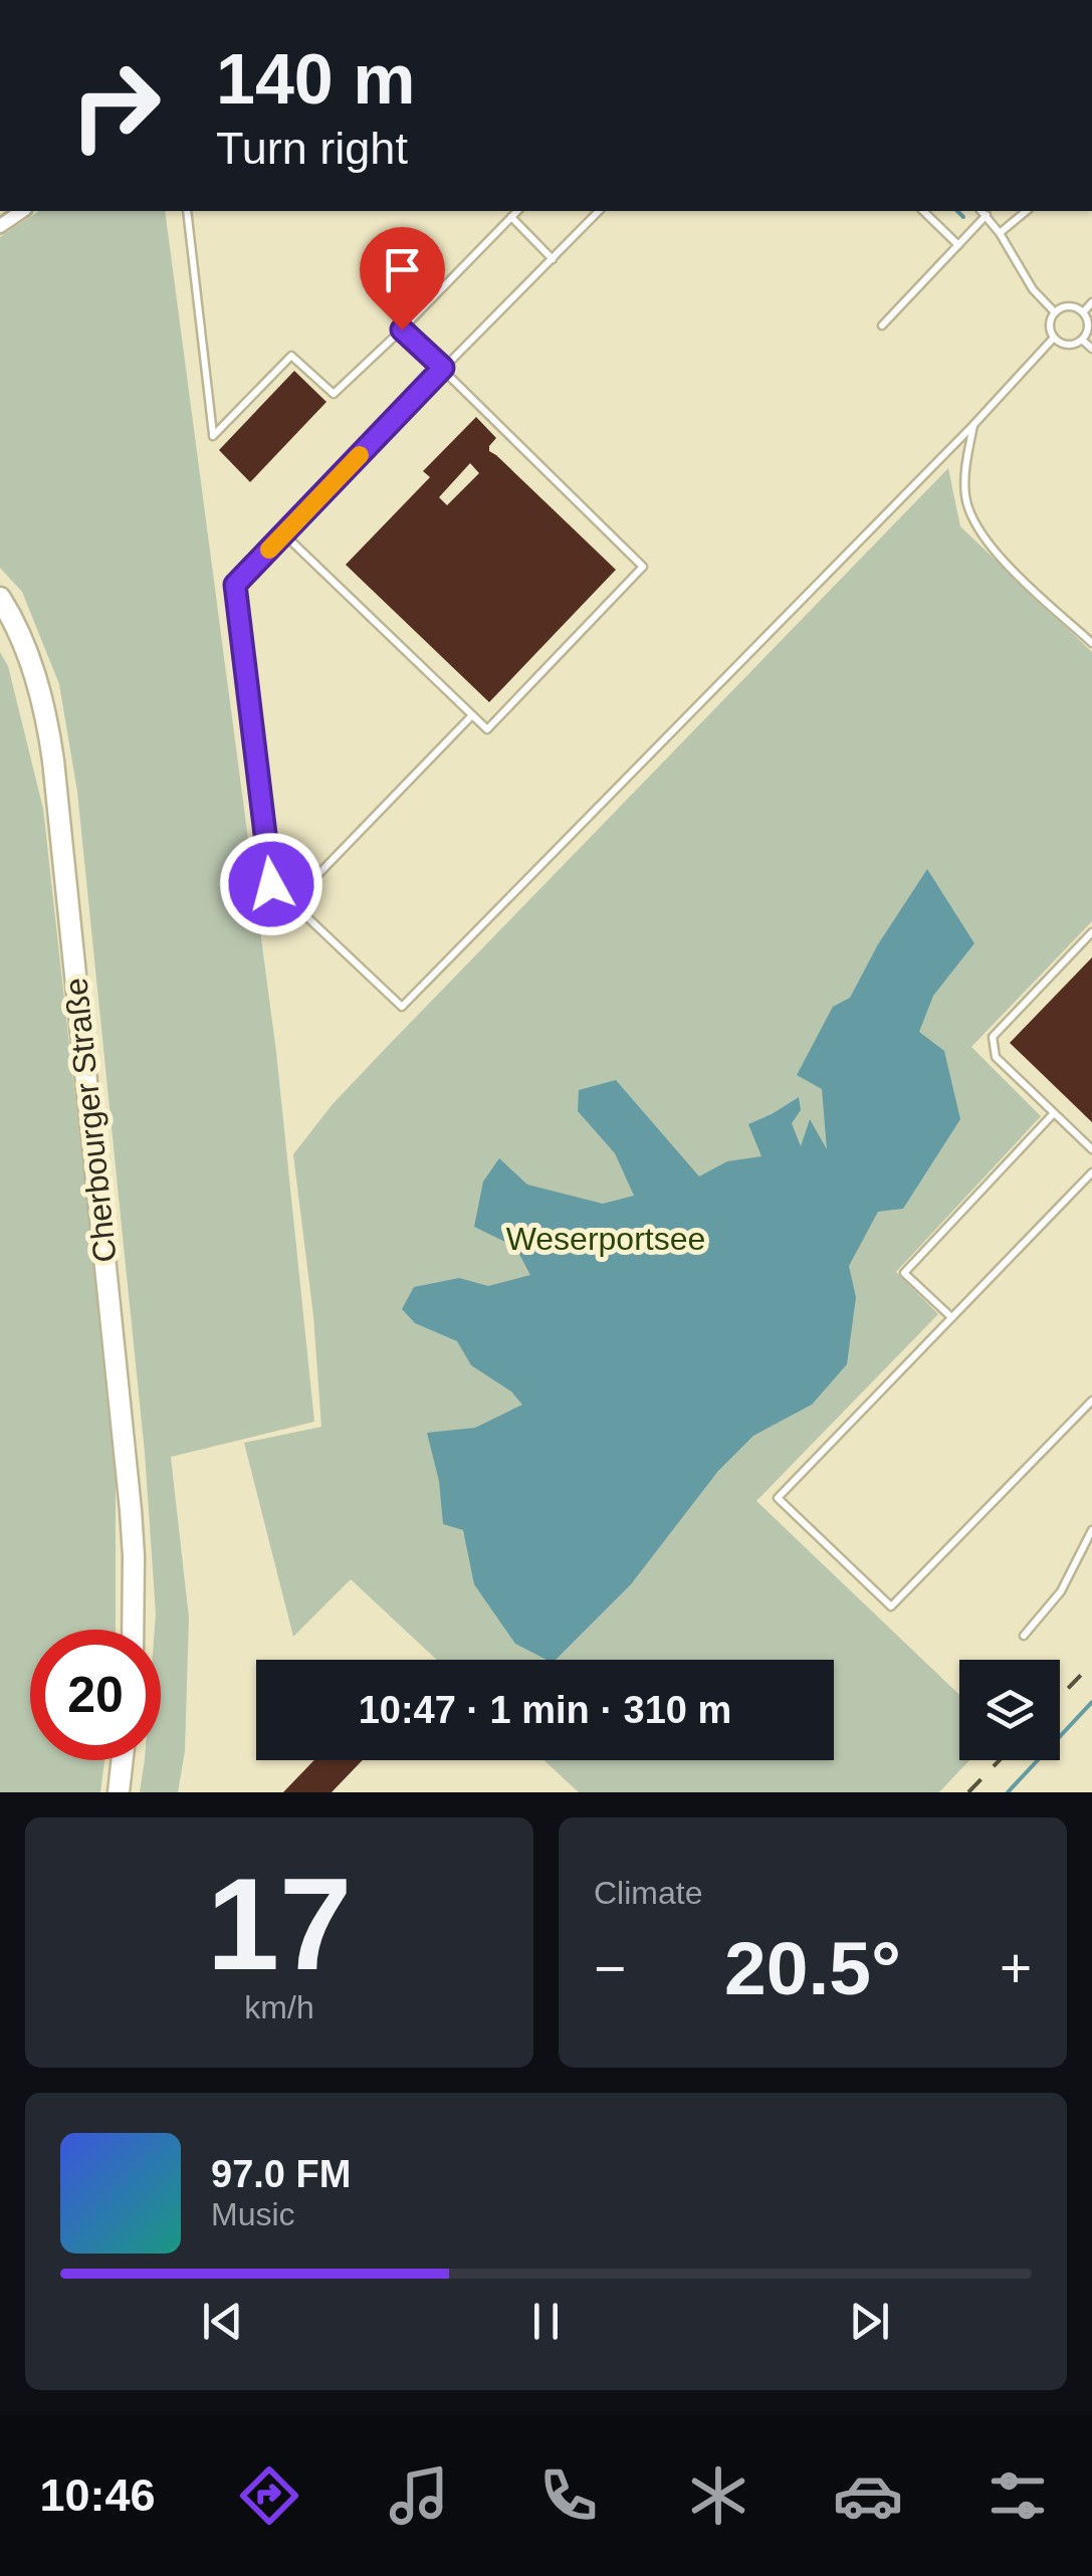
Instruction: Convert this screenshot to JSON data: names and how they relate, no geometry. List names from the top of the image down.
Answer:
{
  "streets": {
    "main road": ["Cherbourger Straße"]
  },
  "parks": ["Weserportsee"],
  "page": {
    "turn": ["140 m", "Turn right"],
    "limit": "20",
    "trip": "10:47 · 1 min · 310 m",
    "tile": [
      ["17", "km/h"],
      "Climate"
    ],
    "heat": ["−", "20.5°", "+"],
    "song": ["97.0 FM", "Music"],
    "tabs": "10:46"
  }
}
